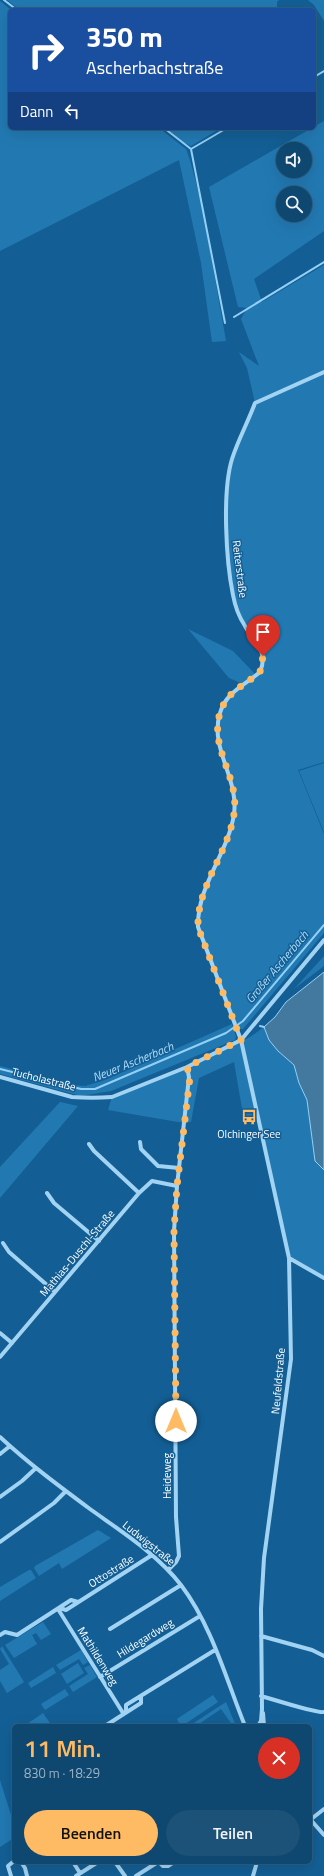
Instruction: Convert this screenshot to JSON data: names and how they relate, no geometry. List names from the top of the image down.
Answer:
{
  "streets": {
    "street": [
      "Reiterstraße",
      "Tucholastraße",
      "Mathias-Duschl-Straße",
      "Neufeldstraße",
      "Heideweg",
      "Ludwigstraße",
      "Ottostraße",
      "Hildegardweg",
      "Mathildenweg"
    ]
  },
  "crossings": [
    ["Reiterstraße", "Tucholastraße"],
    ["Reiterstraße", "Neufeldstraße"],
    ["Tucholastraße", "Neufeldstraße"],
    ["Tucholastraße", "Heideweg"],
    ["Mathias-Duschl-Straße", "Heideweg"],
    ["Heideweg", "Ludwigstraße"],
    ["Ludwigstraße", "Ottostraße"],
    ["Ludwigstraße", "Hildegardweg"],
    ["Ottostraße", "Mathildenweg"],
    ["Hildegardweg", "Mathildenweg"]
  ],
  "water": ["Großer Ascherbach", "Neuer Ascherbach"],
  "places": {
    "bus stop": ["Olchinger See"]
  },
  "page": {
    "turn": ["350 m", "Ascherbachstraße"],
    "then": "Dann",
    "heading": ["11 Min.", "830 m · 18:29"],
    "buttons": ["Beenden", "Teilen"]
  }
}
